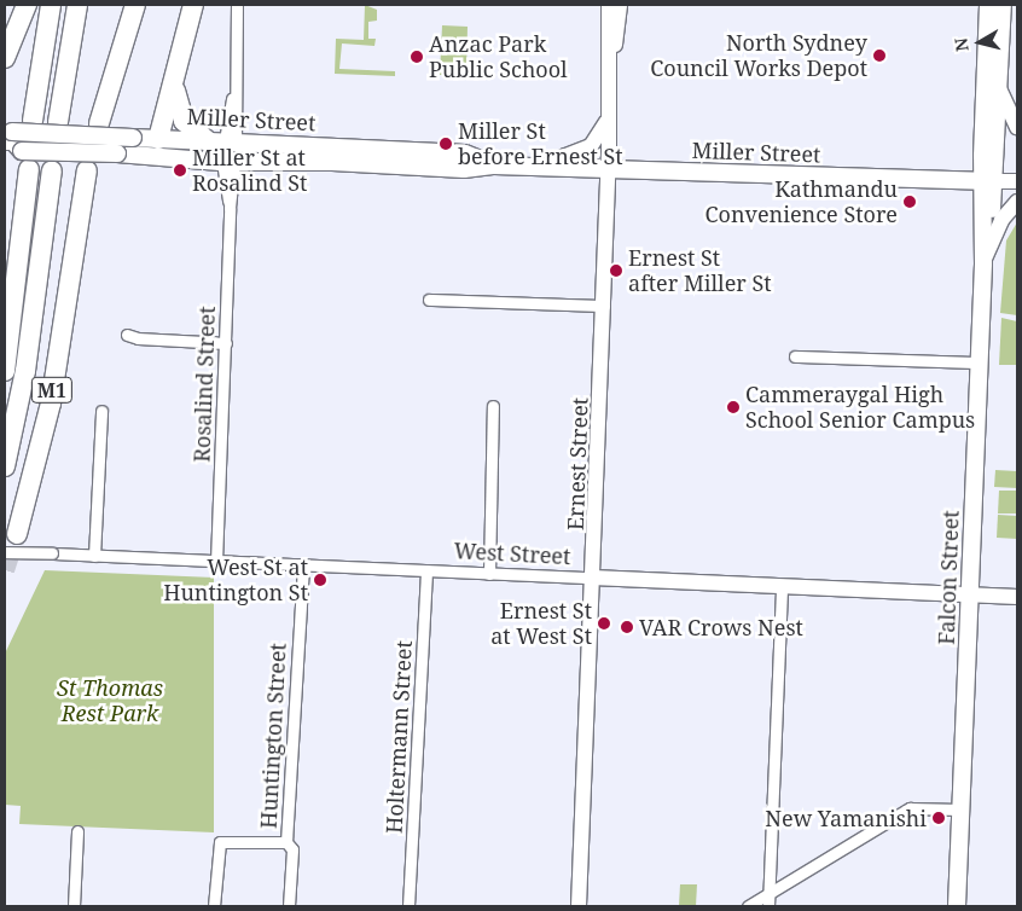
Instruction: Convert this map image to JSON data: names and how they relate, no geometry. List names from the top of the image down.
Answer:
{
  "streets": {
    "highway": ["M1"],
    "main road": ["Miller Street", "Falcon Street"],
    "street": [
      "Rosalind Street",
      "Ernest Street",
      "West Street",
      "Huntington Street",
      "Holtermann Street"
    ]
  },
  "crossings": [
    ["Miller Street", "Rosalind Street"],
    ["Miller Street", "Ernest Street"],
    ["Miller Street", "Falcon Street"],
    ["Rosalind Street", "West Street"],
    ["Ernest Street", "West Street"],
    ["West Street", "Falcon Street"],
    ["West Street", "Huntington Street"],
    ["West Street", "Holtermann Street"]
  ],
  "parks": ["St Thomas Rest Park"],
  "places": [
    "North Sydney Council Works Depot",
    "Anzac Park Public School",
    "Miller St before Ernest St",
    "Miller St at Rosalind St",
    "Kathmandu Convenience Store",
    "Ernest St after Miller St",
    "Cammeraygal High School Senior Campus",
    "West St at Huntington St",
    "Ernest St at West St",
    "VAR Crows Nest",
    "New Yamanishi"
  ],
  "north": "left"
}
